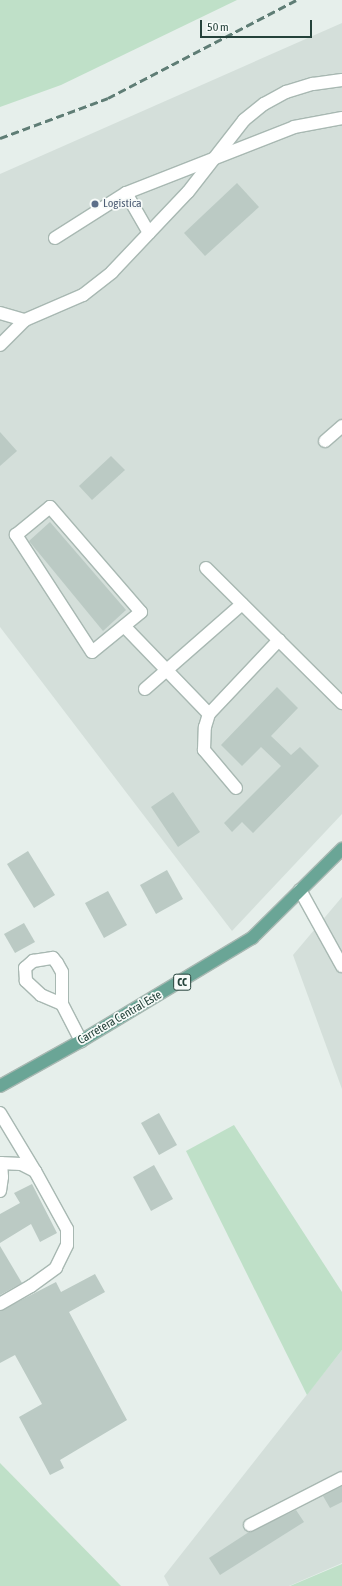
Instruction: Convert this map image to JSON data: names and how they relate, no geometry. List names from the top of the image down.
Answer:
{
  "streets": {
    "main road": ["CC", "Carretera Central Este"]
  },
  "places": ["Logistica"],
  "scale_bar": "50 m"
}
